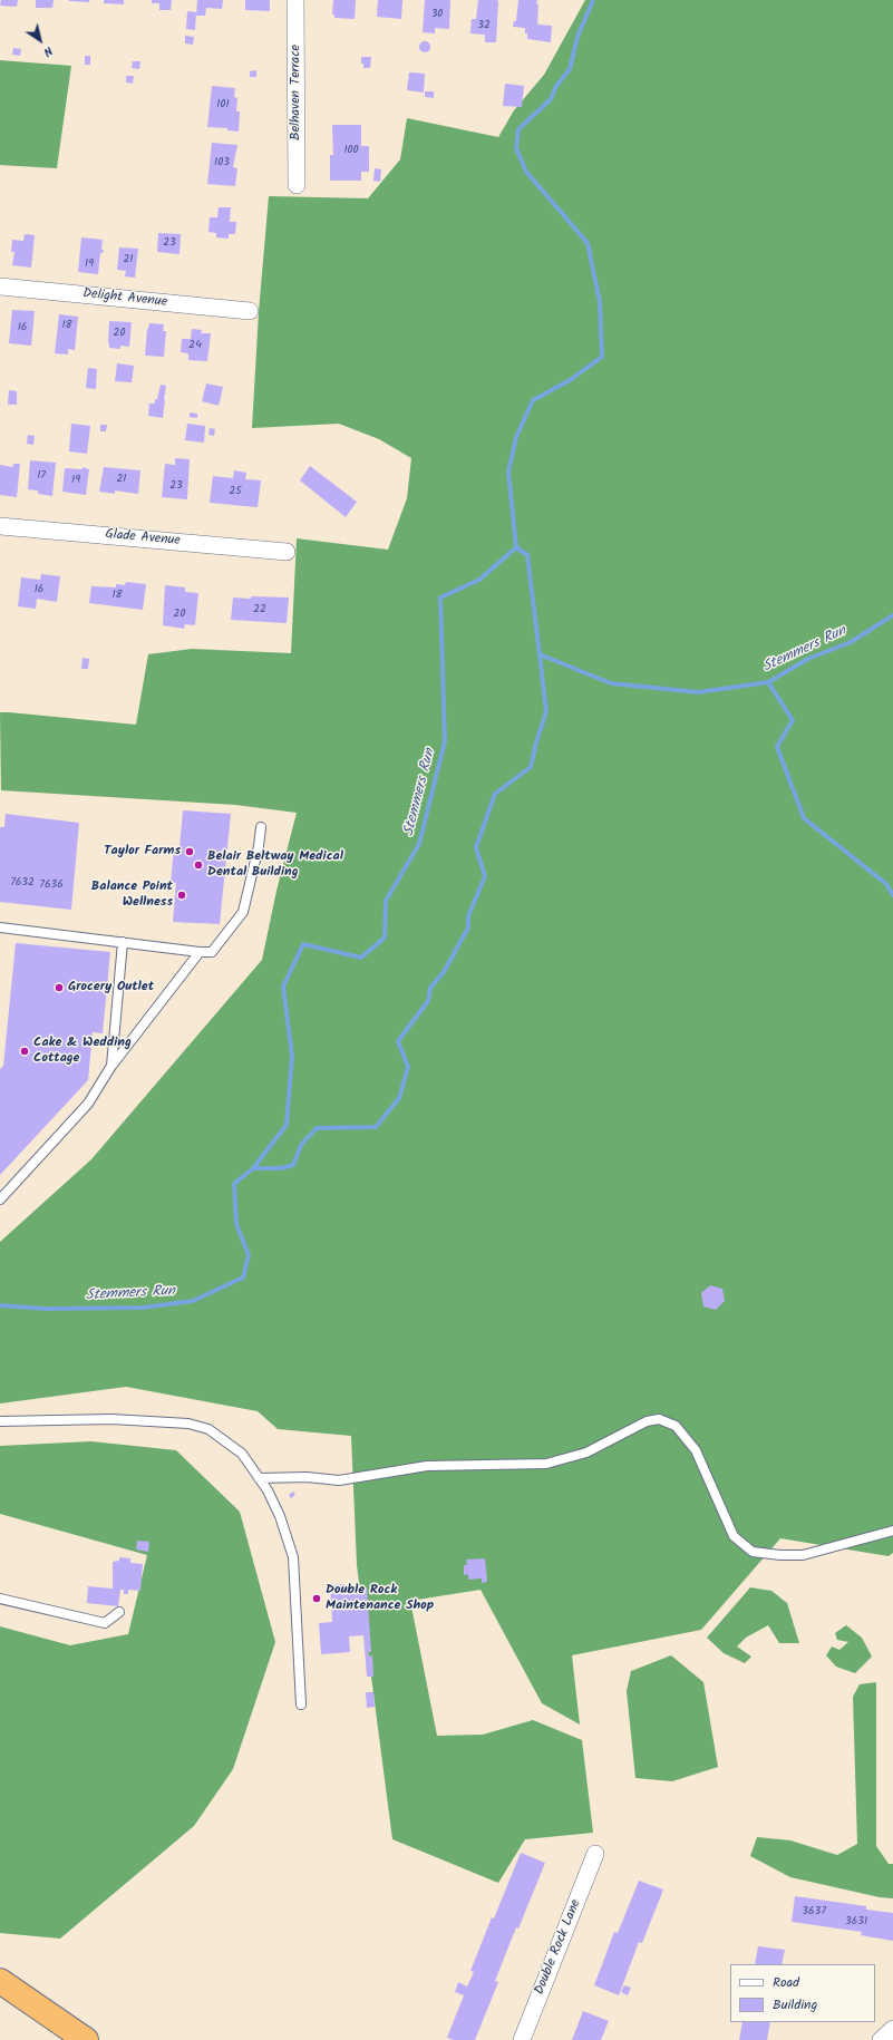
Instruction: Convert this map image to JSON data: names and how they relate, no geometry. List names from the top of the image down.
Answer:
{
  "streets": {
    "street": [
      "Belhaven Terrace",
      "Delight Avenue",
      "Glade Avenue",
      "Double Rock Lane"
    ]
  },
  "water": ["Stemmers Run"],
  "places": [
    "Taylor Farms",
    "Belair Beltway Medical Dental Building",
    "Balance Point Wellness",
    "Grocery Outlet",
    "Cake & Wedding Cottage",
    "Double Rock Maintenance Shop"
  ],
  "house_numbers": [
    "30",
    "32",
    "101",
    "100",
    "103",
    "23",
    "21",
    "19",
    "18",
    "16",
    "20",
    "24",
    "17",
    "21",
    "19",
    "23",
    "25",
    "16",
    "18",
    "22",
    "20",
    "7632",
    "7636",
    "3637",
    "3631"
  ],
  "legend": ["Road", "Building"],
  "north": "bottom right"
}
